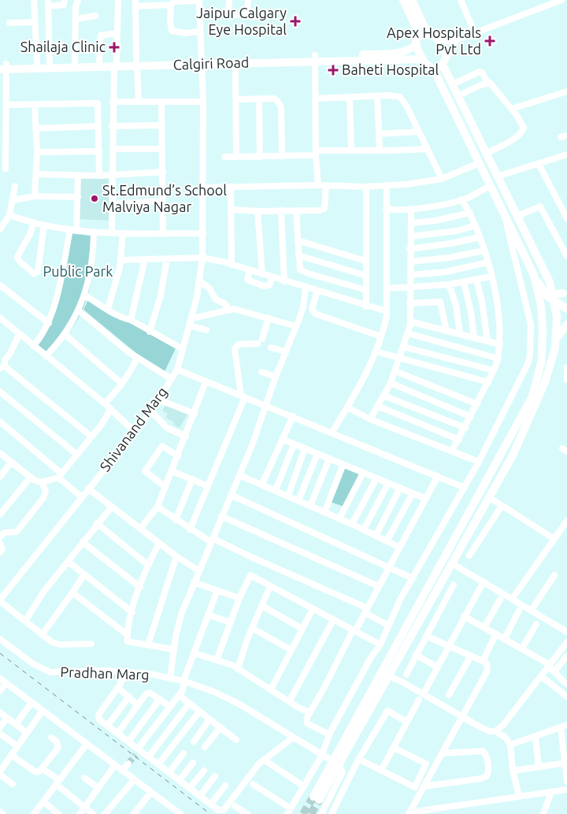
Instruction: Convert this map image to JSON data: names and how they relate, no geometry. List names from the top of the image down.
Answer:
{
  "streets": {
    "main road": ["Calgiri Road"],
    "street": ["Shivanand Marg", "Pradhan Marg"]
  },
  "crossings": [
    ["Calgiri Road", "Shivanand Marg"]
  ],
  "parks": ["Public Park"],
  "places": {
    "health": [
      "Jaipur Calgary Eye Hospital",
      "Apex Hospitals Pvt Ltd",
      "Shailaja Clinic",
      "Baheti Hospital"
    ],
    "other": ["St.Edmund’s School Malviya Nagar"]
  }
}
